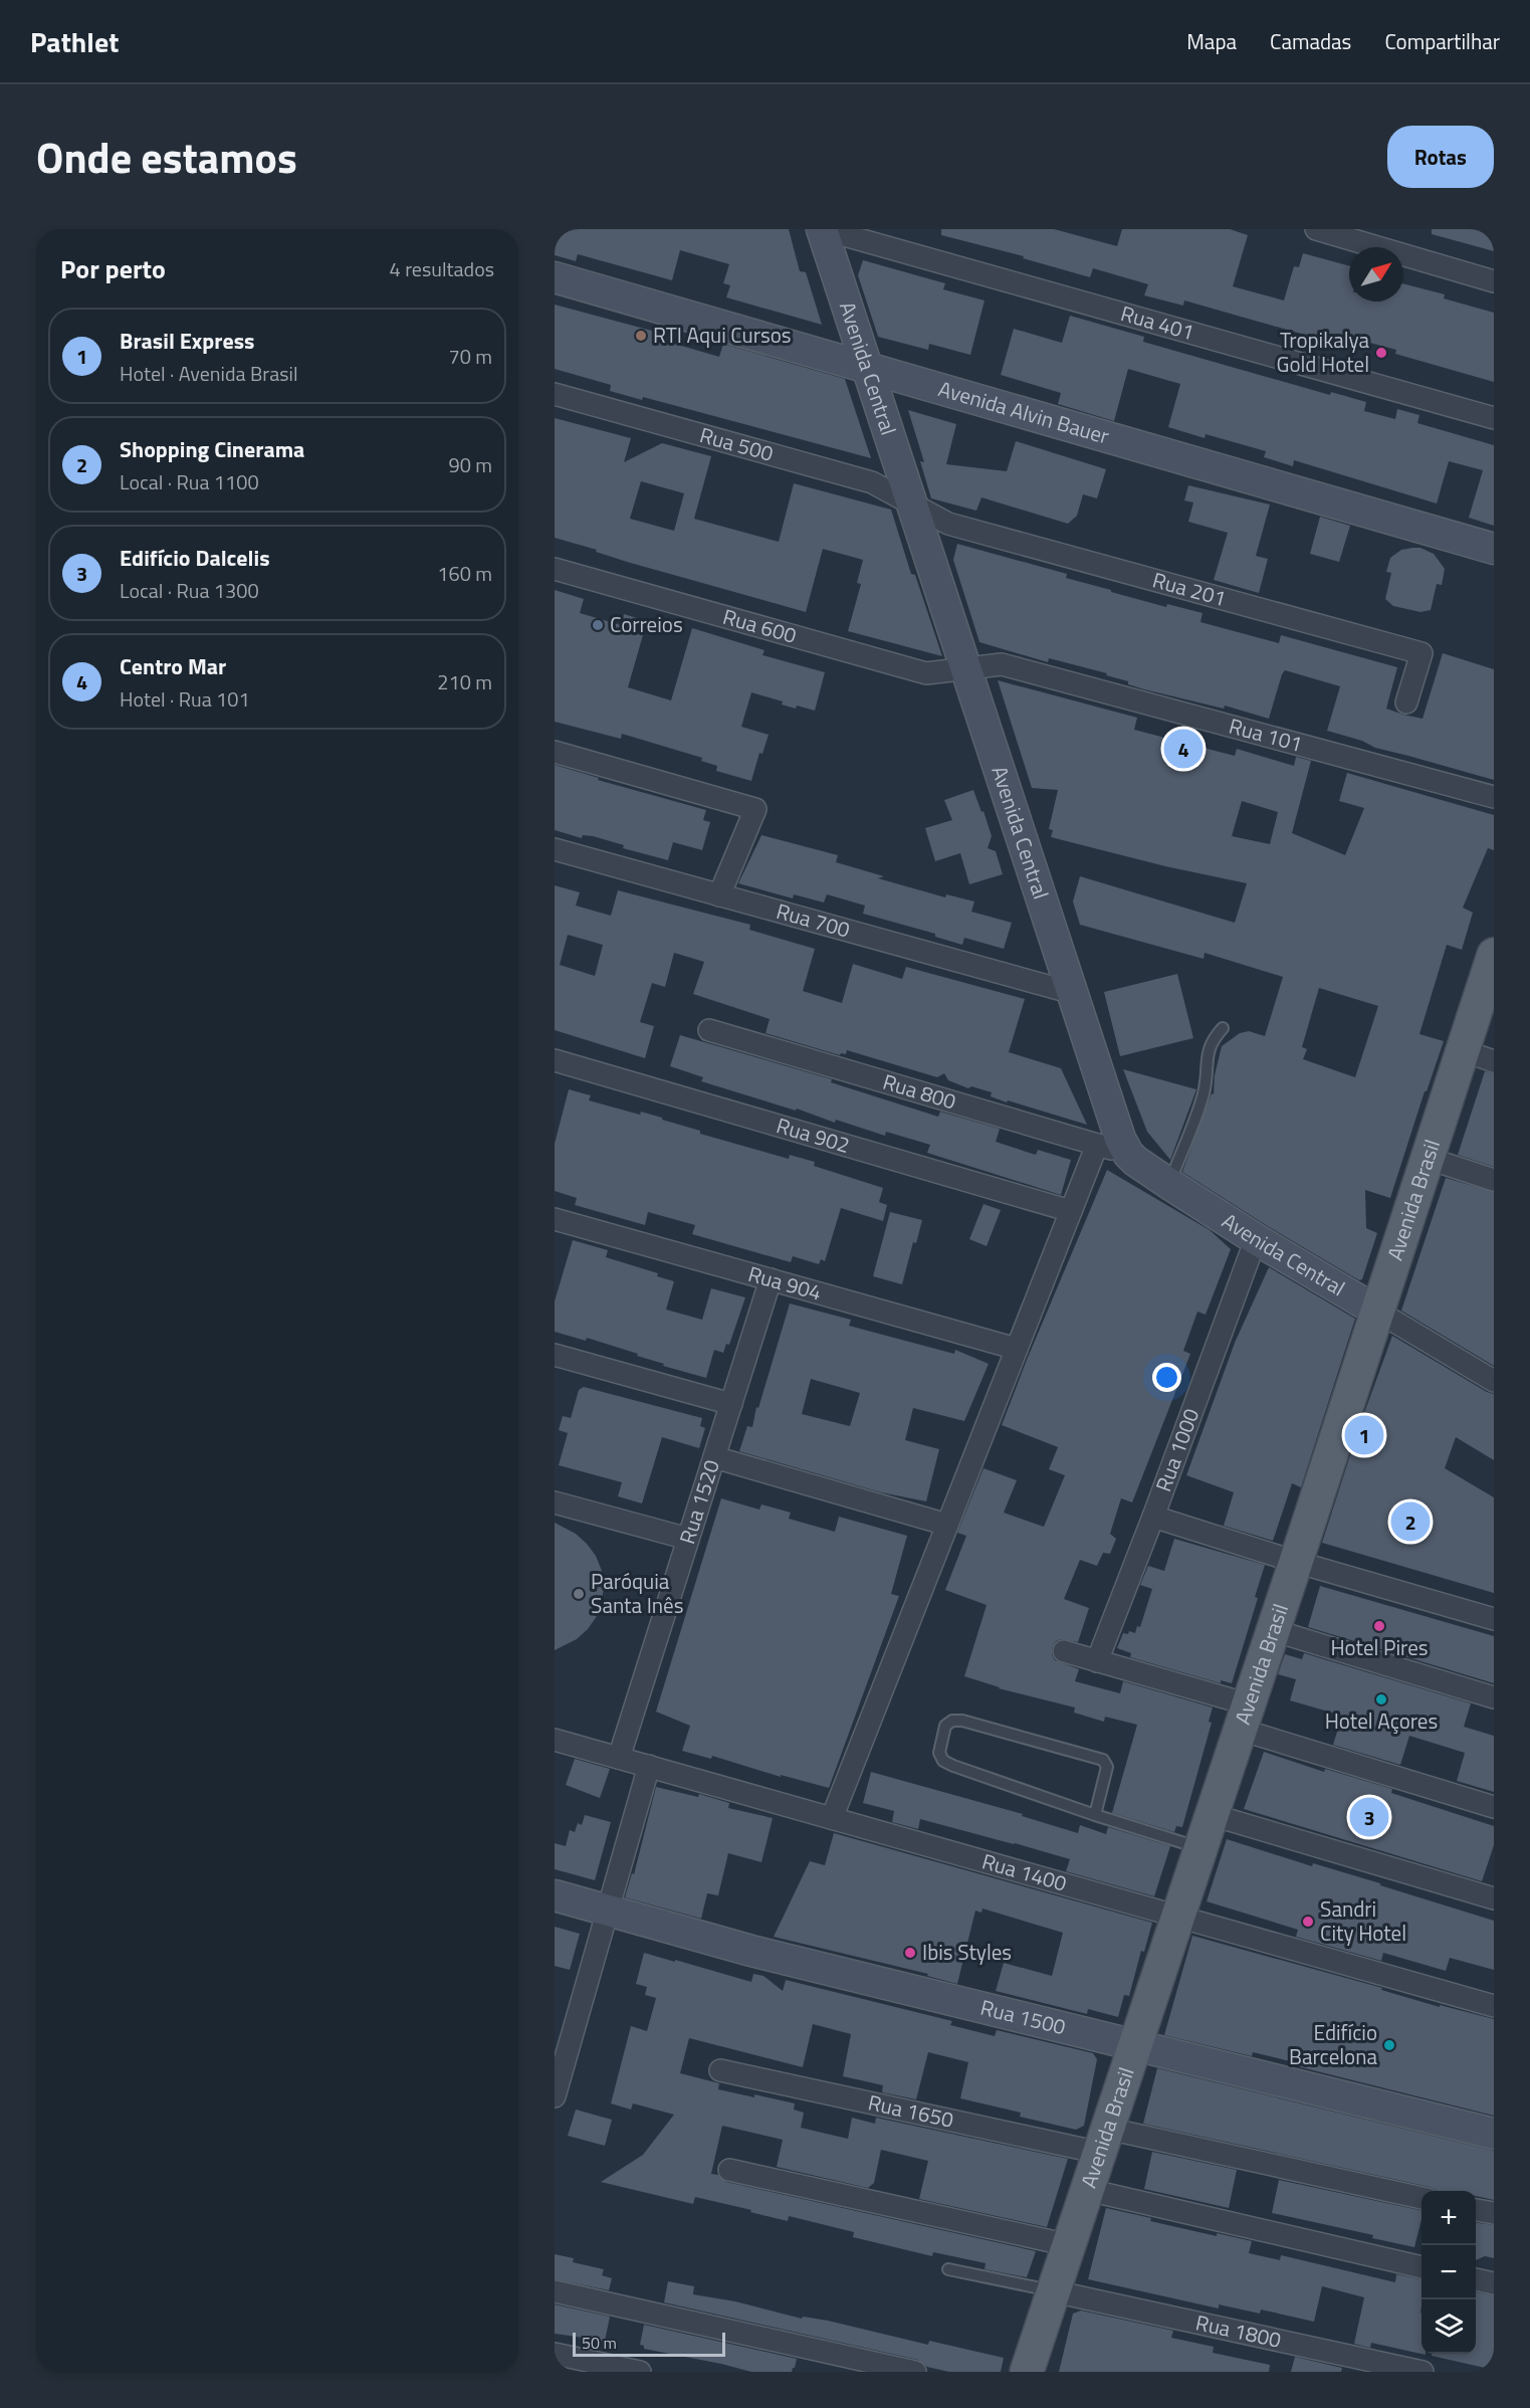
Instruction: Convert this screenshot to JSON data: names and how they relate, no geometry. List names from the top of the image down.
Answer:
{
  "streets": {
    "main road": [
      "Avenida Central",
      "Avenida Alvin Bauer",
      "Avenida Brasil",
      "Rua 1500"
    ],
    "street": [
      "Rua 401",
      "Rua 500",
      "Rua 201",
      "Rua 600",
      "Rua 101",
      "Rua 700",
      "Rua 800",
      "Rua 902",
      "Rua 904",
      "Rua 1000",
      "Rua 1520",
      "Rua 1400",
      "Rua 1650",
      "Rua 1800"
    ]
  },
  "crossings": [
    ["Rua 401", "Avenida Central"],
    ["Avenida Central", "Avenida Alvin Bauer"],
    ["Avenida Central", "Rua 500"],
    ["Avenida Central", "Rua 201"],
    ["Avenida Central", "Rua 600"],
    ["Avenida Central", "Rua 101"],
    ["Avenida Central", "Rua 700"],
    ["Avenida Central", "Rua 800"],
    ["Avenida Central", "Avenida Brasil"],
    ["Avenida Central", "Rua 1000"],
    ["Rua 500", "Rua 201"],
    ["Rua 600", "Rua 101"],
    ["Avenida Brasil", "Rua 1400"],
    ["Avenida Brasil", "Rua 1500"],
    ["Avenida Brasil", "Rua 1650"],
    ["Avenida Brasil", "Rua 1800"],
    ["Rua 904", "Rua 1520"],
    ["Rua 1520", "Rua 1400"]
  ],
  "places": [
    "RTI Aqui Cursos",
    "Tropikalya Gold Hotel",
    "Correios",
    "Paróquia Santa Inês",
    "Hotel Pires",
    "Hotel Açores",
    "Sandri City Hotel",
    "Ibis Styles",
    "Edifício Barcelona"
  ],
  "scale_bar": "50 m",
  "north": "top right",
  "page": {
    "header": "Pathlet",
    "nav": ["Mapa", "Camadas", "Compartilhar"],
    "title": "Onde estamos",
    "buttons": "Rotas",
    "heading": ["Por perto", "4 resultados"],
    "list": [
      {
        "mark": "1",
        "name": "Brasil Express",
        "note": "Hotel · Avenida Brasil",
        "value": "70 m"
      },
      {
        "mark": "2",
        "name": "Shopping Cinerama",
        "note": "Local · Rua 1100",
        "value": "90 m"
      },
      {
        "mark": "3",
        "name": "Edifício Dalcelis",
        "note": "Local · Rua 1300",
        "value": "160 m"
      },
      {
        "mark": "4",
        "name": "Centro Mar",
        "note": "Hotel · Rua 101",
        "value": "210 m"
      }
    ],
    "pins": [
      "4",
      "1",
      "2",
      "3"
    ],
    "map_buttons": ["+", "−"],
    "scale": "50 m"
  }
}
